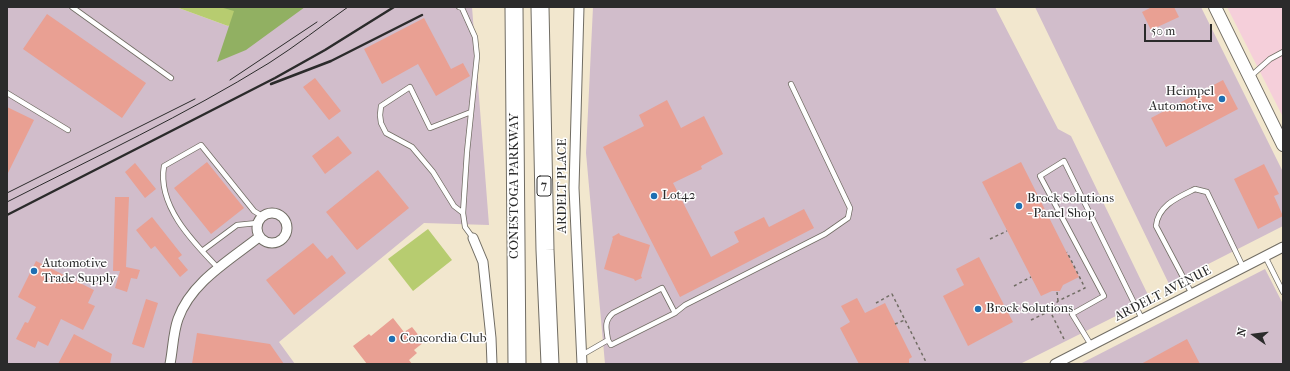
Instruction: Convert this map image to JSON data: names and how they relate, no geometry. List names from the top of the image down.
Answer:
{
  "streets": {
    "highway": ["CONESTOGA PARKWAY", "7"],
    "street": ["ARDELT PLACE", "ARDELT AVENUE"]
  },
  "places": [
    "Heimpel Automotive",
    "Lot42",
    "Brock Solutions - Panel Shop",
    "Automotive Trade Supply",
    "Brock Solutions",
    "Concordia Club"
  ],
  "scale_bar": "50 m",
  "north": "left"
}
